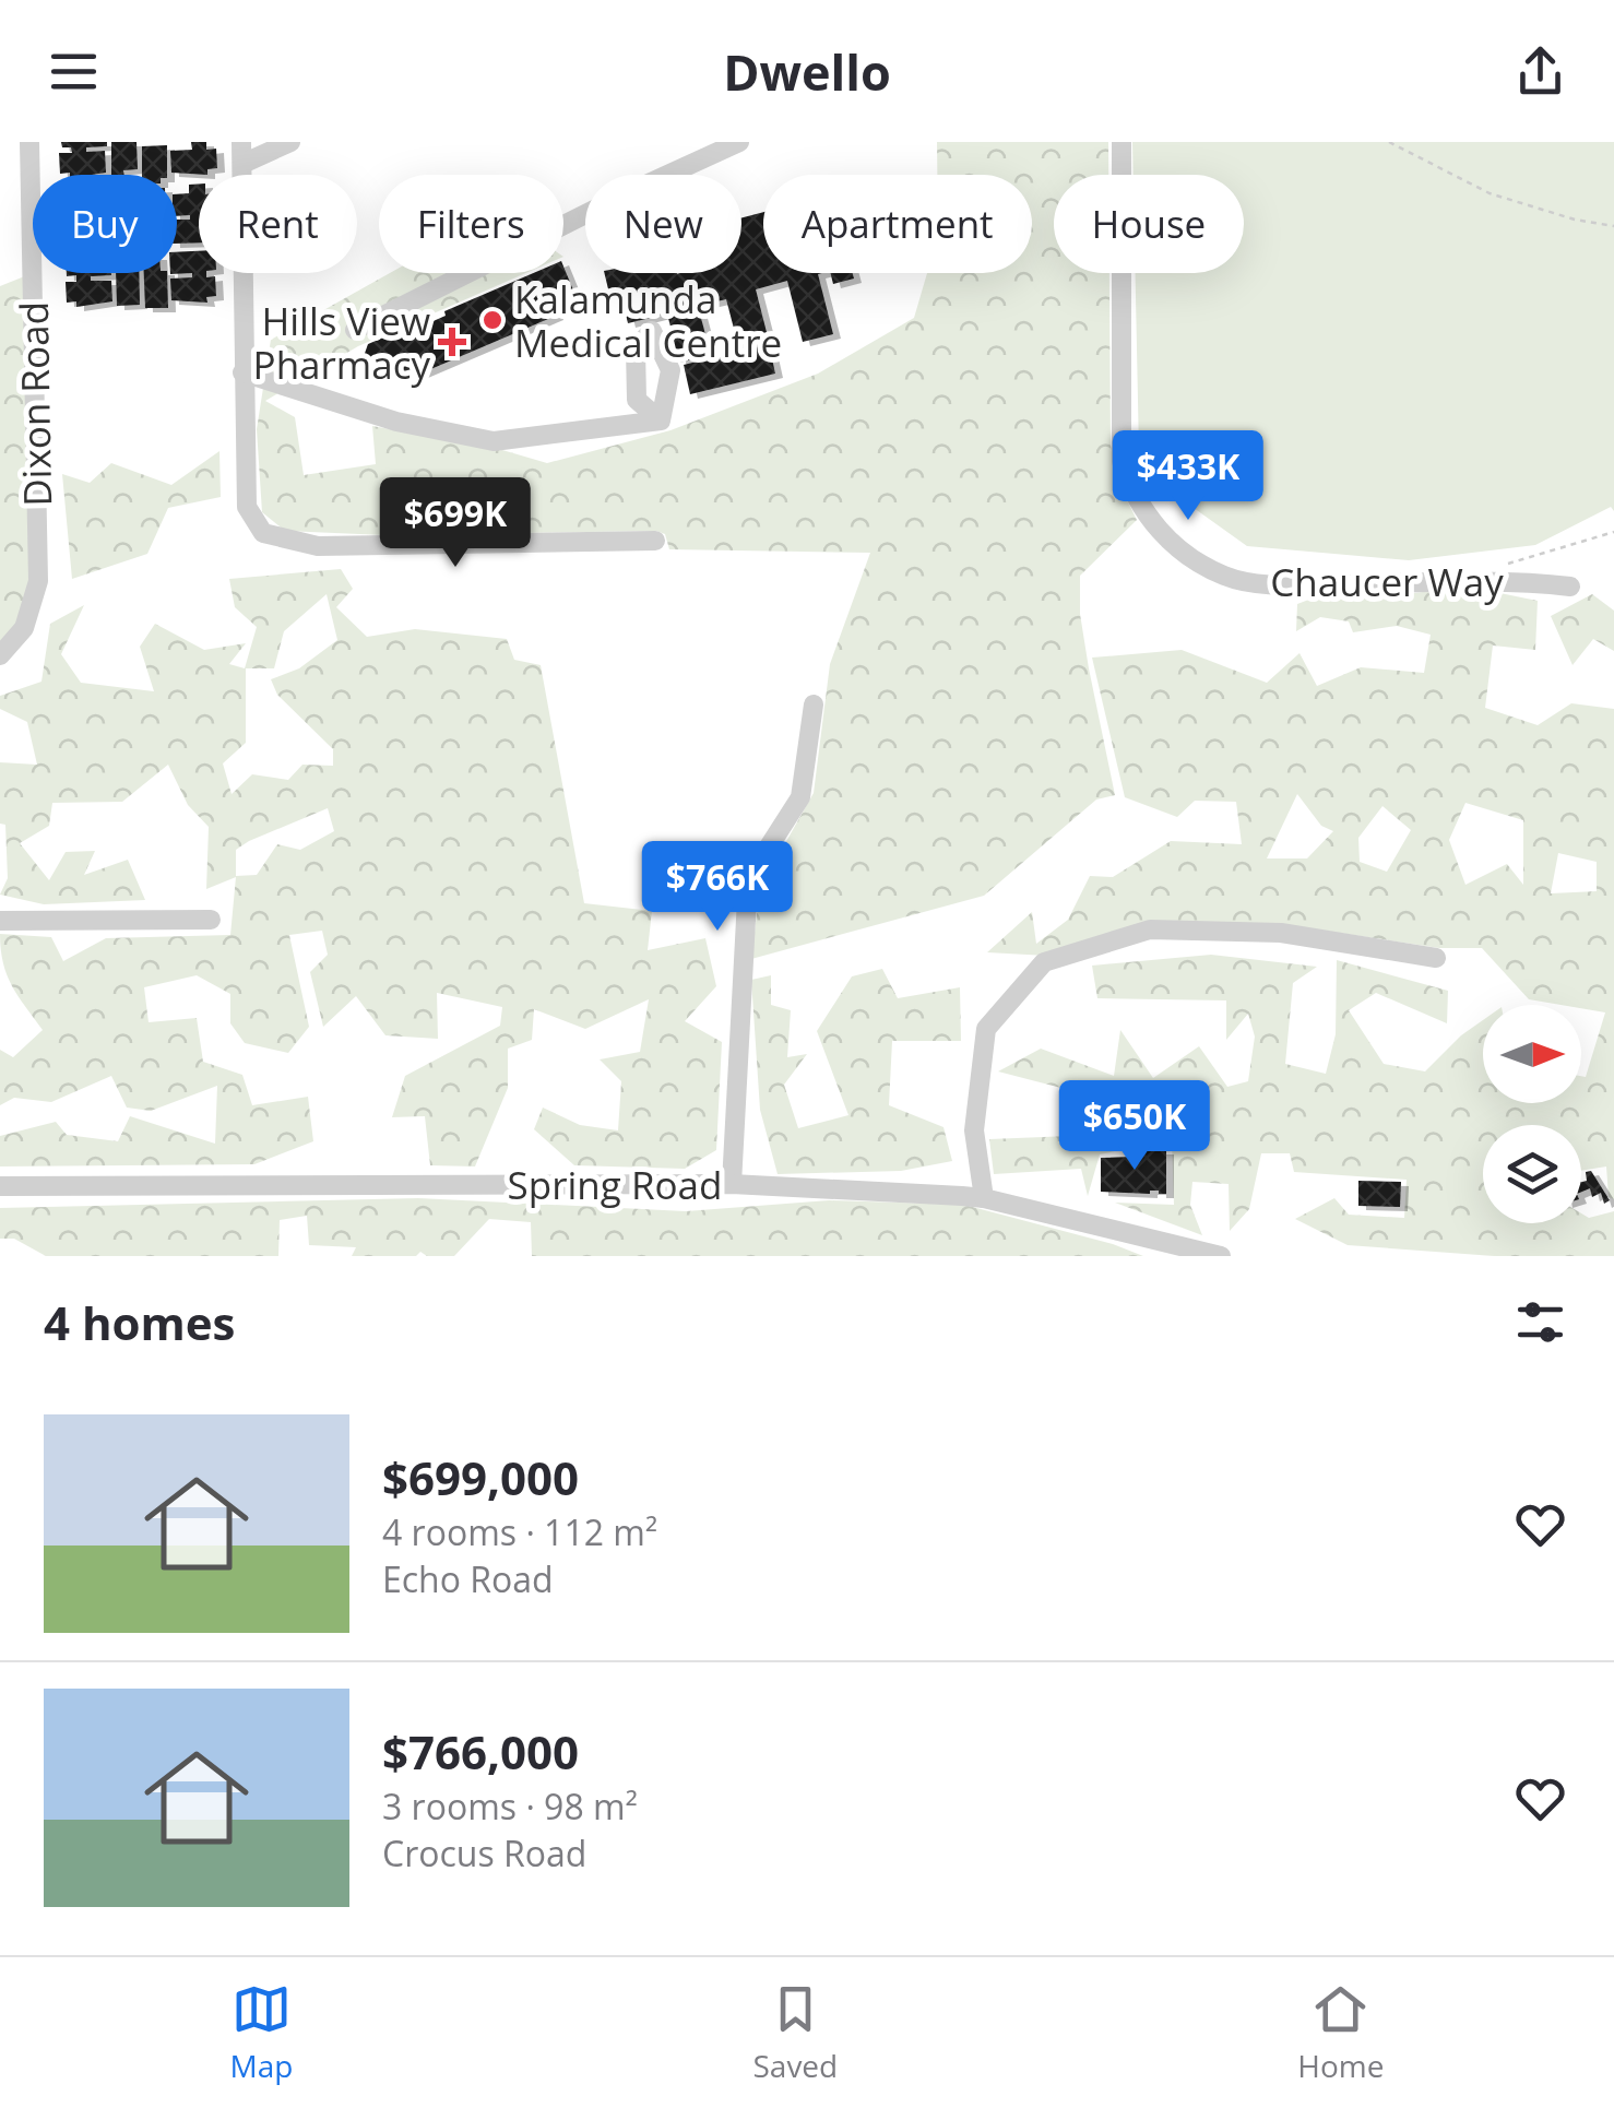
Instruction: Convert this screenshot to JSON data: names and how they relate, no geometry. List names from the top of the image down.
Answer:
{
  "streets": {
    "street": ["Dixon Road", "Chaucer Way", "Spring Road"]
  },
  "places": {
    "other": ["Kalamunda Medical Centre"],
    "health": ["Hills View Pharmacy"]
  },
  "north": "right",
  "page": {
    "header": "Dwello",
    "chip": [
      "Buy",
      "Rent",
      "Filters",
      "New",
      "Apartment",
      "House"
    ],
    "price": [
      "$433K",
      "$699K",
      "$766K",
      "$650K"
    ],
    "heading": "4 homes",
    "list": [
      {
        "name": "$699,000",
        "note": "4 rooms · 112 m² · Echo Road"
      },
      {
        "name": "$766,000",
        "note": "3 rooms · 98 m² · Crocus Road"
      }
    ],
    "tabs": ["Map", "Saved", "Home"]
  }
}
